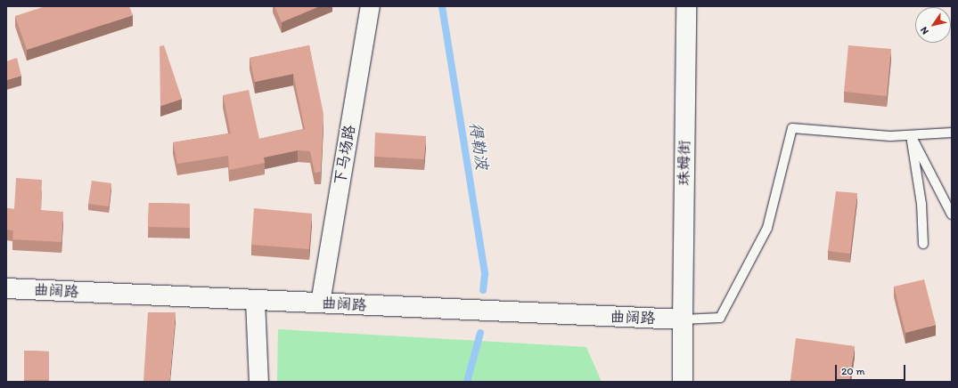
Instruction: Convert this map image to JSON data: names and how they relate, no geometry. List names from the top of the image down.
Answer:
{
  "streets": {
    "street": ["下马场路", "珠姆街", "曲阔路"]
  },
  "crossings": [
    ["下马场路", "曲阔路"],
    ["珠姆街", "曲阔路"]
  ],
  "water": ["得勒波"],
  "scale_bar": "20 m",
  "north": "bottom left"
}
